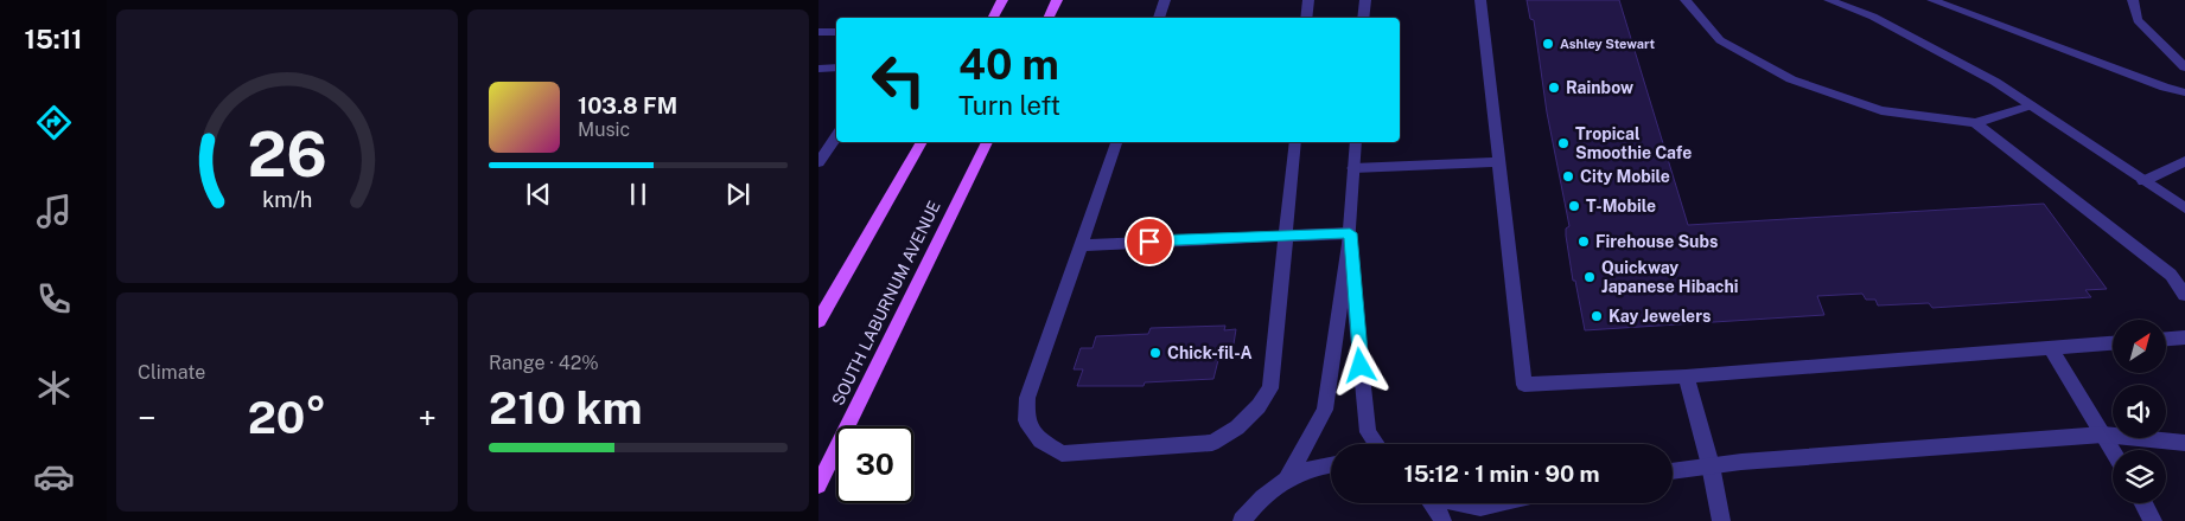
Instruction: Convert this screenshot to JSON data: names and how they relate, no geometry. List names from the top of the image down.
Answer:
{
  "streets": {
    "main road": ["SOUTH LABURNUM AVENUE"]
  },
  "places": [
    "Ashley Stewart",
    "Rainbow",
    "Tropical Smoothie Cafe",
    "City Mobile",
    "T-Mobile",
    "Firehouse Subs",
    "Quickway Japanese Hibachi",
    "Kay Jewelers",
    "Chick-fil-A"
  ],
  "north": "top right",
  "page": {
    "tabs": "15:11",
    "turn": ["40 m", "Turn left"],
    "song": ["103.8 FM", "Music"],
    "tile": [
      "Climate",
      ["Range · 42%", "210 km"]
    ],
    "heat": ["−", "20°", "+"],
    "limit": "30",
    "trip": "15:12 · 1 min · 90 m",
    "gauge": ["26", "km/h"]
  }
}
